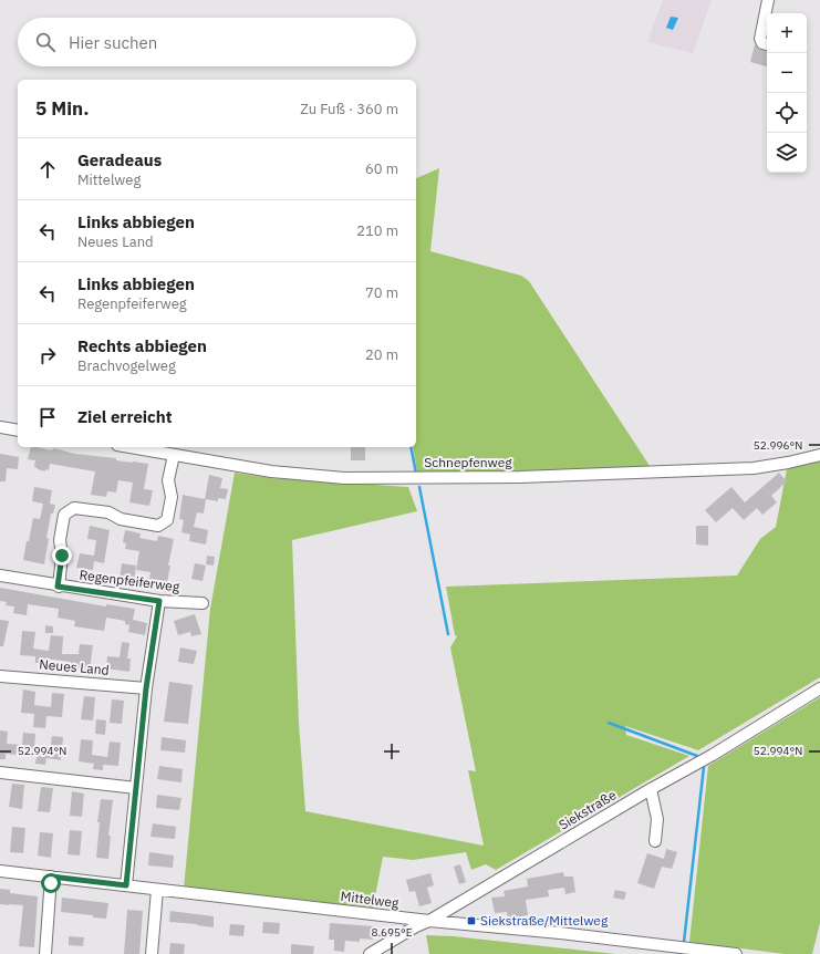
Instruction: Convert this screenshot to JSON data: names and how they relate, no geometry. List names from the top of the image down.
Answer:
{
  "streets": {
    "street": [
      "Schnepfenweg",
      "Regenpfeiferweg",
      "Neues Land",
      "Siekstraße",
      "Mittelweg"
    ]
  },
  "crossings": [
    ["Siekstraße", "Mittelweg"]
  ],
  "places": {
    "transit": ["Siekstraße/Mittelweg"]
  },
  "page": {
    "map_buttons": ["+", "−"],
    "search": "Hier suchen",
    "heading": ["5 Min.", "Zu Fuß · 360 m"],
    "list": [
      ["Geradeaus", "Mittelweg", "60 m"],
      ["Links abbiegen", "Neues Land", "210 m"],
      ["Links abbiegen", "Regenpfeiferweg", "70 m"],
      ["Rechts abbiegen", "Brachvogelweg", "20 m"],
      "Ziel erreicht"
    ]
  },
  "coordinates": ["52.996°N", "52.994°N", "8.695°E"]
}
